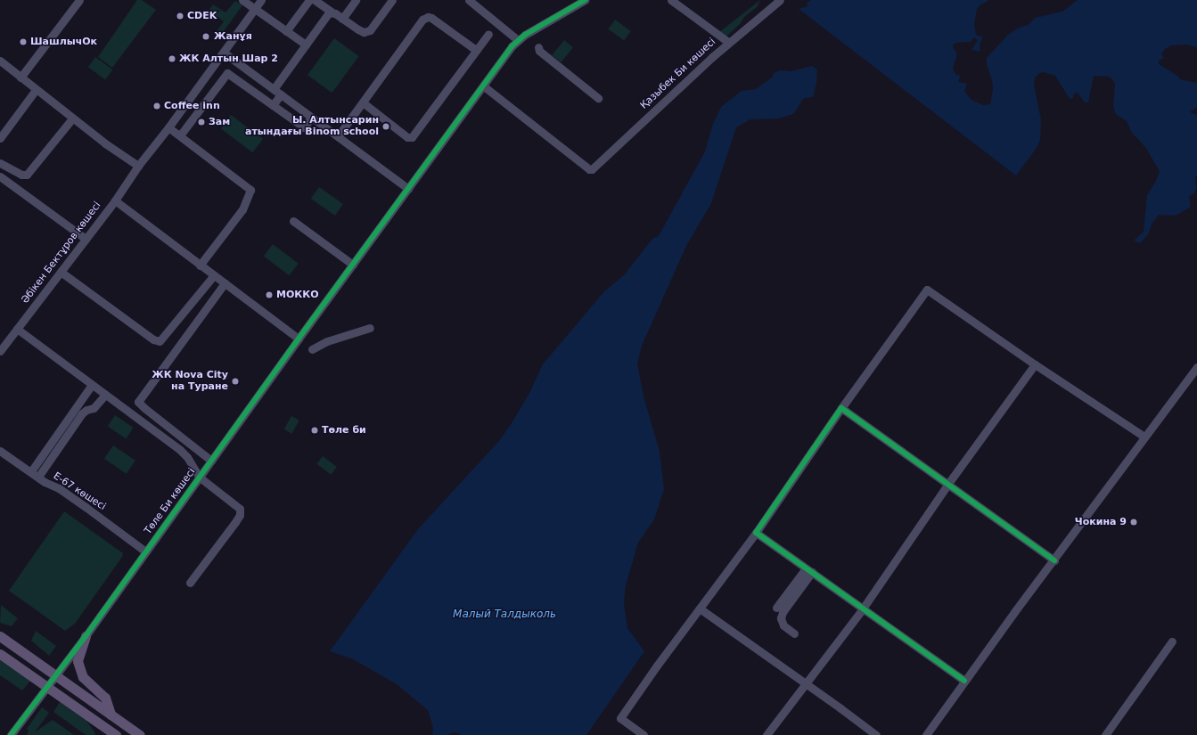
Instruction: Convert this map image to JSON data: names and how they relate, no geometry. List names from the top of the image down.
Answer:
{
  "streets": {
    "street": [
      "Қазыбек Би көшесі",
      "Әбікен Бектұров көшесі",
      "Е-67 көшесі",
      "Төле Би көшесі"
    ]
  },
  "crossings": [
    ["Қазыбек Би көшесі", "Төле Би көшесі"],
    ["Е-67 көшесі", "Төле Би көшесі"]
  ],
  "water": ["Малый Талдыколь"],
  "places": [
    "CDEK",
    "Жанұя",
    "ШашлычОк",
    "ЖК Алтын Шар 2",
    "Coffee inn",
    "Зам",
    "Ы. Алтынсарин атындағы Binom school",
    "МОККО",
    "ЖК Nova City на Туране",
    "Төле би",
    "Чокина 9"
  ]
}
